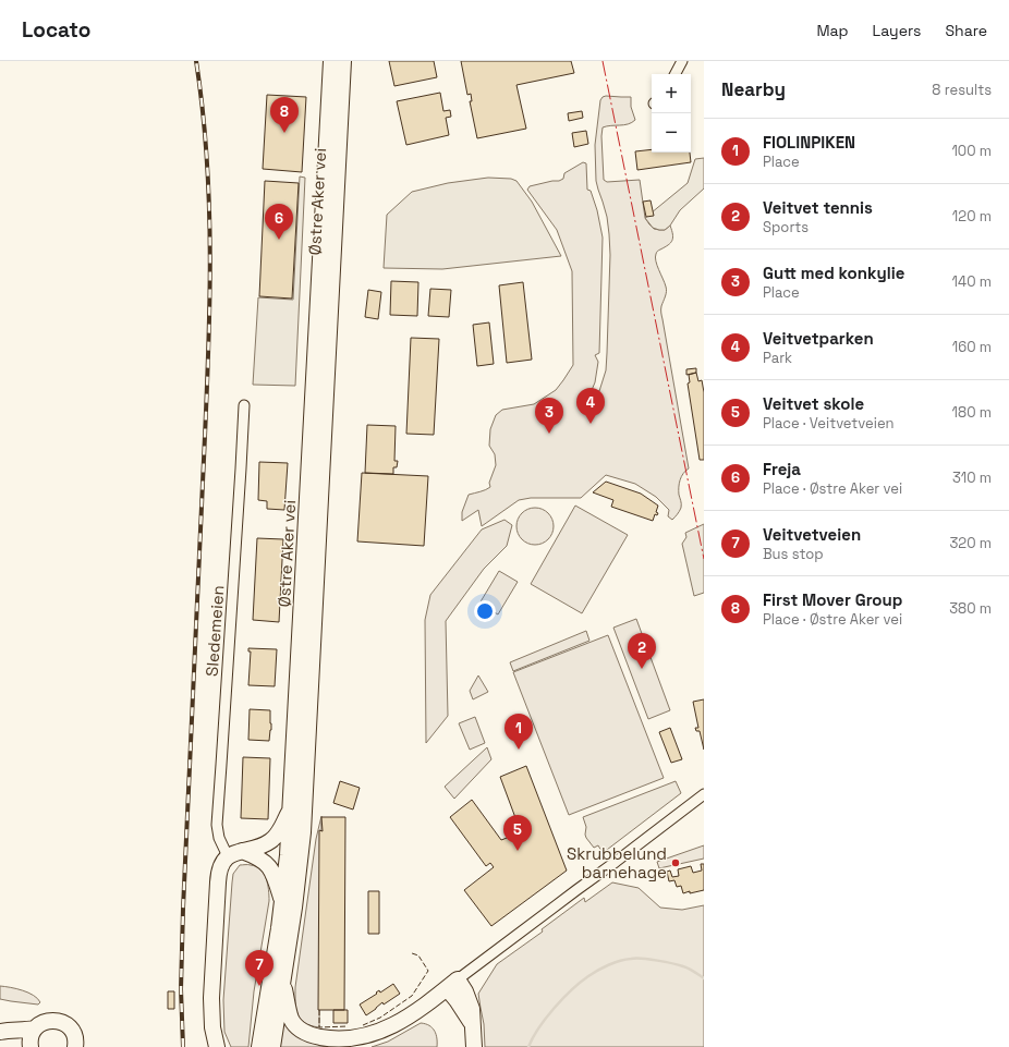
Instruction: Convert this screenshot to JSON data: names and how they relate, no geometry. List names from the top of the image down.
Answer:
{
  "streets": {
    "highway": ["Østre Aker vei"],
    "street": ["Sledemeien"]
  },
  "places": ["Skrubbelund barnehage"],
  "page": {
    "header": "Locato",
    "nav": ["Map", "Layers", "Share"],
    "heading": ["Nearby", "8 results"],
    "map_buttons": ["+", "−"],
    "pins": [
      "8",
      "6",
      "4",
      "3",
      "2",
      "1",
      "5",
      "7"
    ],
    "list": [
      {
        "mark": "1",
        "name": "FIOLINPIKEN",
        "note": "Place",
        "value": "100 m"
      },
      {
        "mark": "2",
        "name": "Veitvet tennis",
        "note": "Sports",
        "value": "120 m"
      },
      {
        "mark": "3",
        "name": "Gutt med konkylie",
        "note": "Place",
        "value": "140 m"
      },
      {
        "mark": "4",
        "name": "Veitvetparken",
        "note": "Park",
        "value": "160 m"
      },
      {
        "mark": "5",
        "name": "Veitvet skole",
        "note": "Place · Veitvetveien",
        "value": "180 m"
      },
      {
        "mark": "6",
        "name": "Freja",
        "note": "Place · Østre Aker vei",
        "value": "310 m"
      },
      {
        "mark": "7",
        "name": "Veitvetveien",
        "note": "Bus stop",
        "value": "320 m"
      },
      {
        "mark": "8",
        "name": "First Mover Group",
        "note": "Place · Østre Aker vei",
        "value": "380 m"
      }
    ]
  }
}
